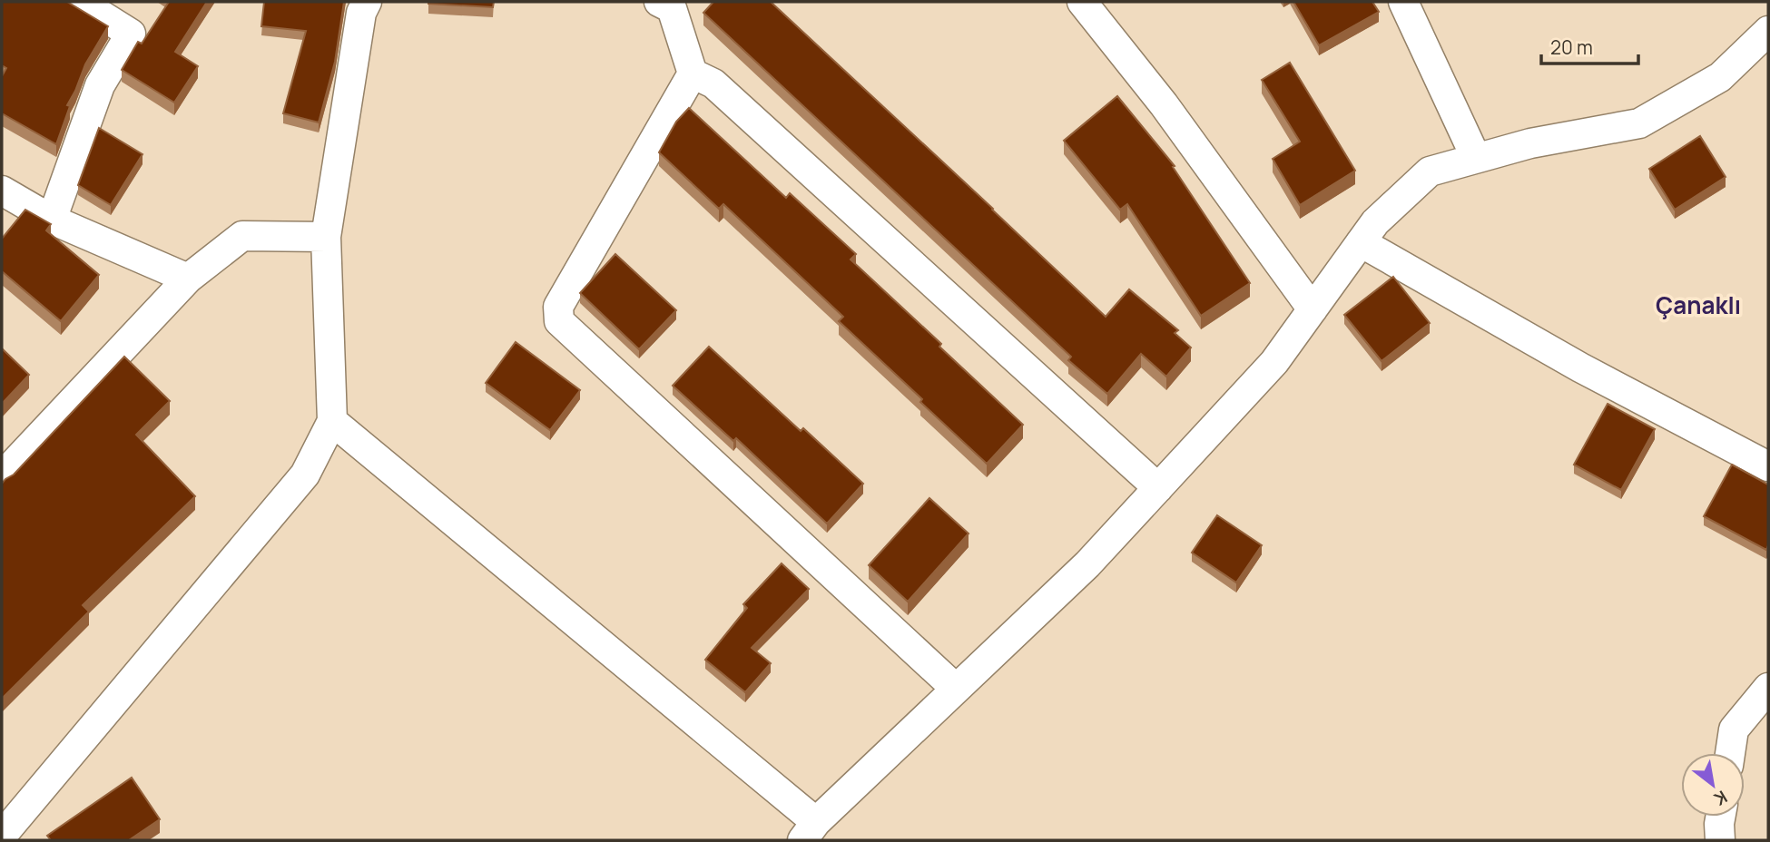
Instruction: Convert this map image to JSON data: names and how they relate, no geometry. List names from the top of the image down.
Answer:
{
  "districts": ["Çanaklı"],
  "scale_bar": "20 m",
  "north": "bottom right"
}
